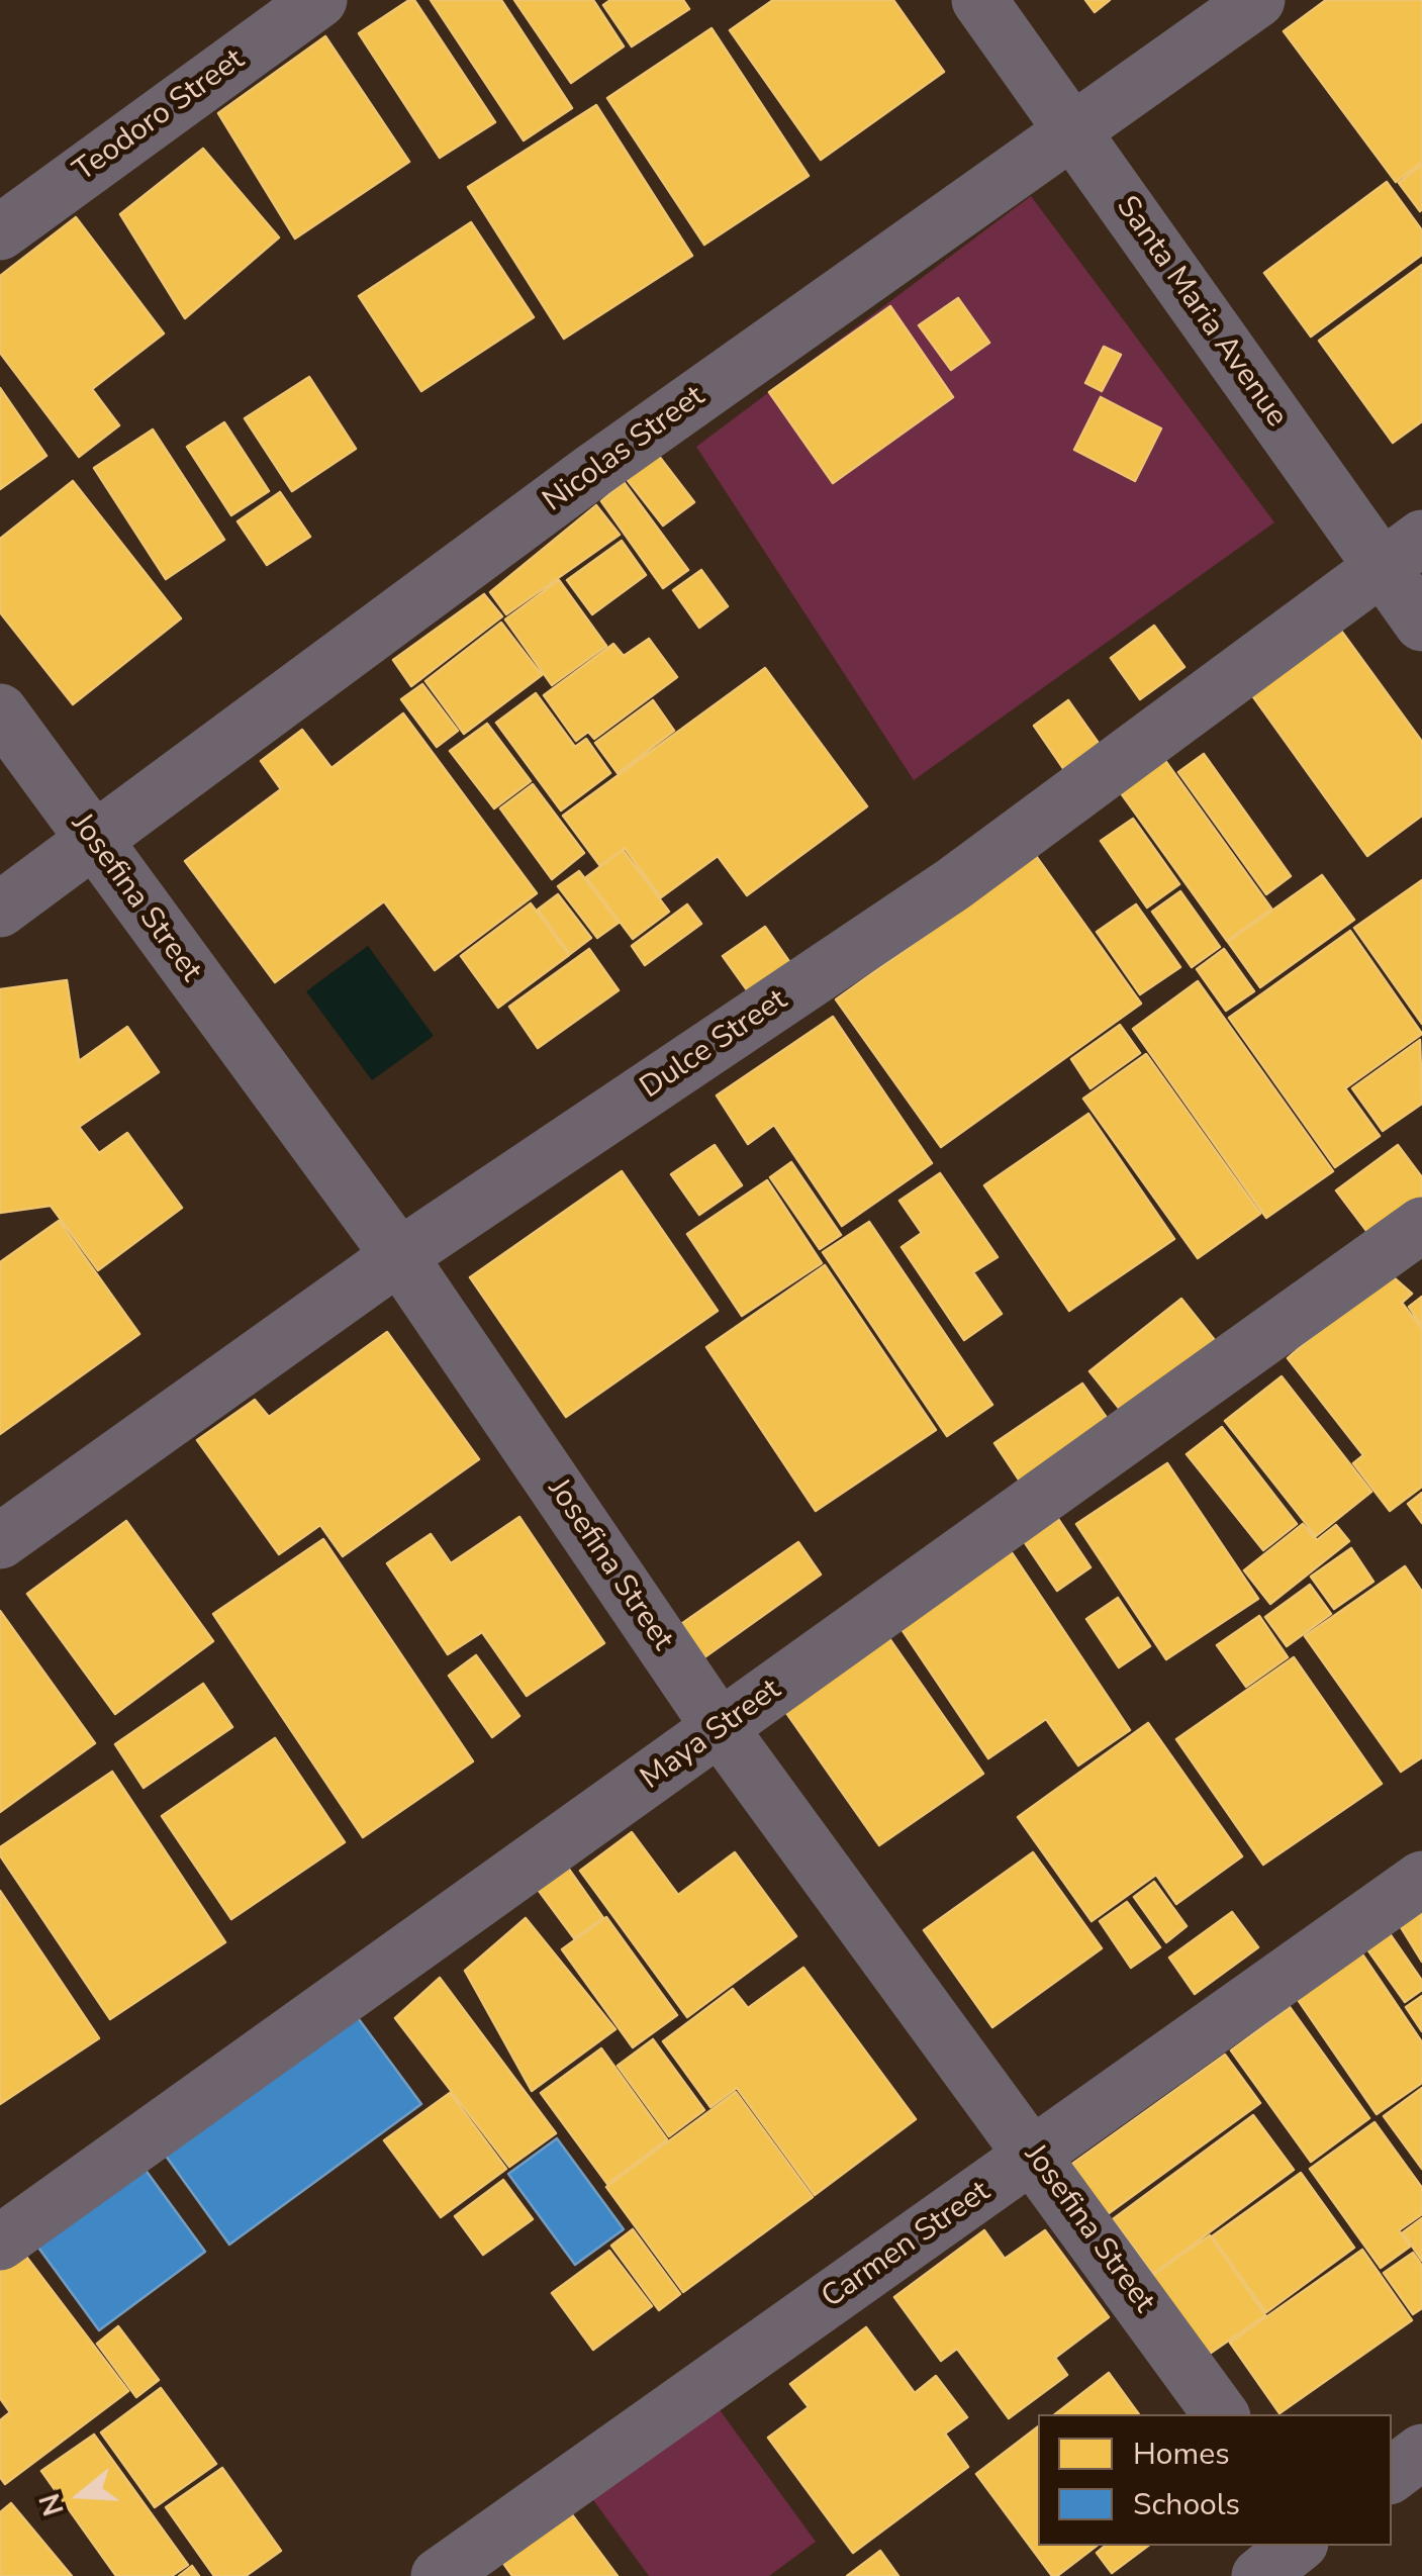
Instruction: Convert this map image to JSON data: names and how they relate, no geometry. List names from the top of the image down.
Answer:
{
  "streets": {
    "street": [
      "Teodoro Street",
      "Santa Maria Avenue",
      "Nicolas Street",
      "Josefina Street",
      "Dulce Street",
      "Maya Street",
      "Carmen Street"
    ]
  },
  "crossings": [
    ["Santa Maria Avenue", "Nicolas Street"],
    ["Santa Maria Avenue", "Dulce Street"],
    ["Nicolas Street", "Josefina Street"],
    ["Josefina Street", "Dulce Street"],
    ["Josefina Street", "Maya Street"],
    ["Josefina Street", "Carmen Street"]
  ],
  "legend": ["Homes", "Schools"],
  "north": "left"
}
